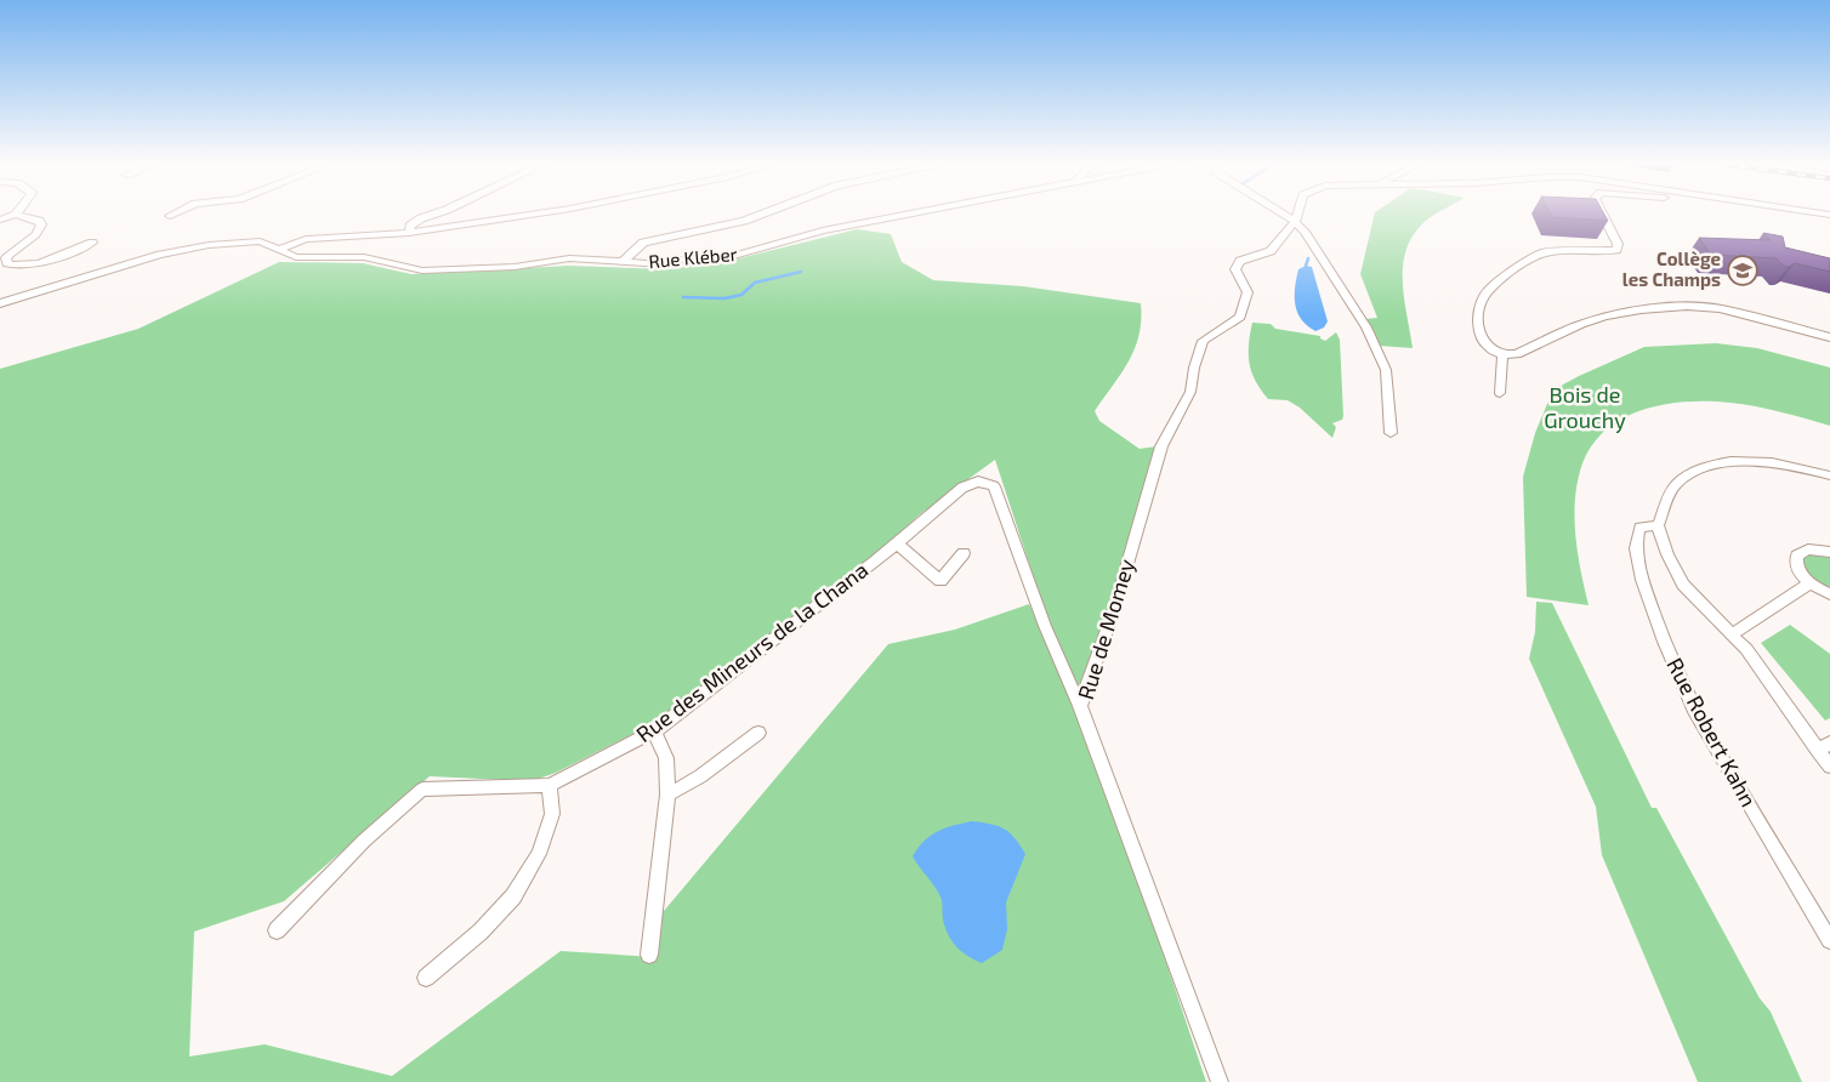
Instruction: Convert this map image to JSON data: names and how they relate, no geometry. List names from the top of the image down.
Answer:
{
  "streets": {
    "street": [
      "Rue Kléber",
      "Rue de Momey",
      "Rue des Mineurs de la Chana",
      "Rue Robert Kahn"
    ]
  },
  "crossings": [
    ["Rue de Momey", "Rue des Mineurs de la Chana"]
  ],
  "parks": ["Bois de Grouchy"],
  "places": {
    "school or university": ["Collège les Champs"]
  }
}
